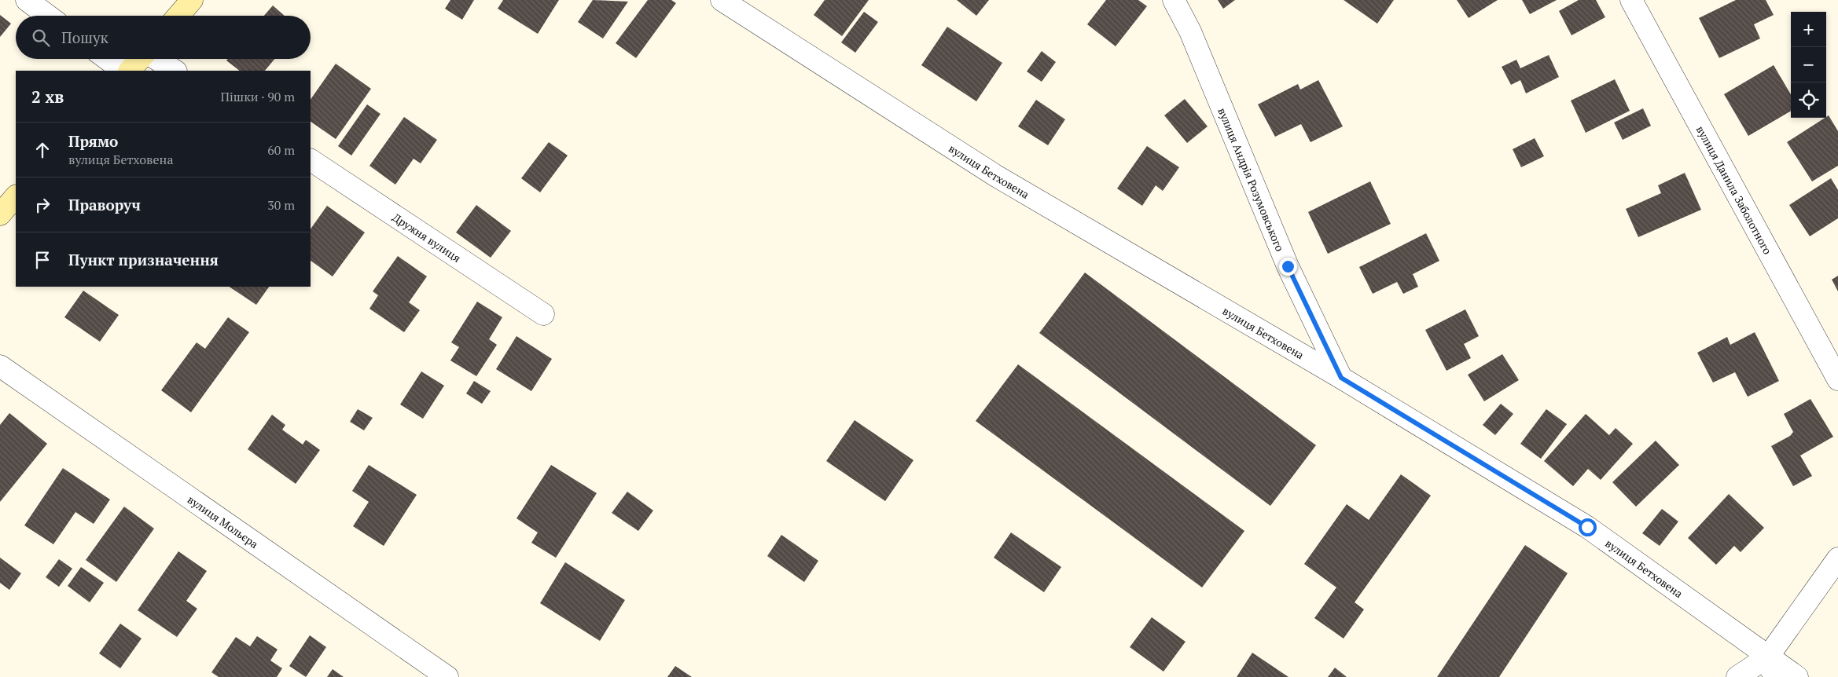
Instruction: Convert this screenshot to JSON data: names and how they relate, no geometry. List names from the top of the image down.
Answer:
{
  "streets": {
    "street": [
      "вулиця Бетховена",
      "вулиця Андрія Розумовського",
      "вулиця Данила Заболотного",
      "Дружня вулиця",
      "вулиця Мольєра"
    ]
  },
  "crossings": [
    ["вулиця Бетховена", "вулиця Андрія Розумовського"]
  ],
  "page": {
    "map_buttons": ["+", "−"],
    "search": "Пошук",
    "heading": ["2 хв", "Пішки · 90 m"],
    "list": [
      ["Прямо", "вулиця Бетховена", "60 m"],
      ["Праворуч", "30 m"],
      "Пункт призначення"
    ]
  }
}
